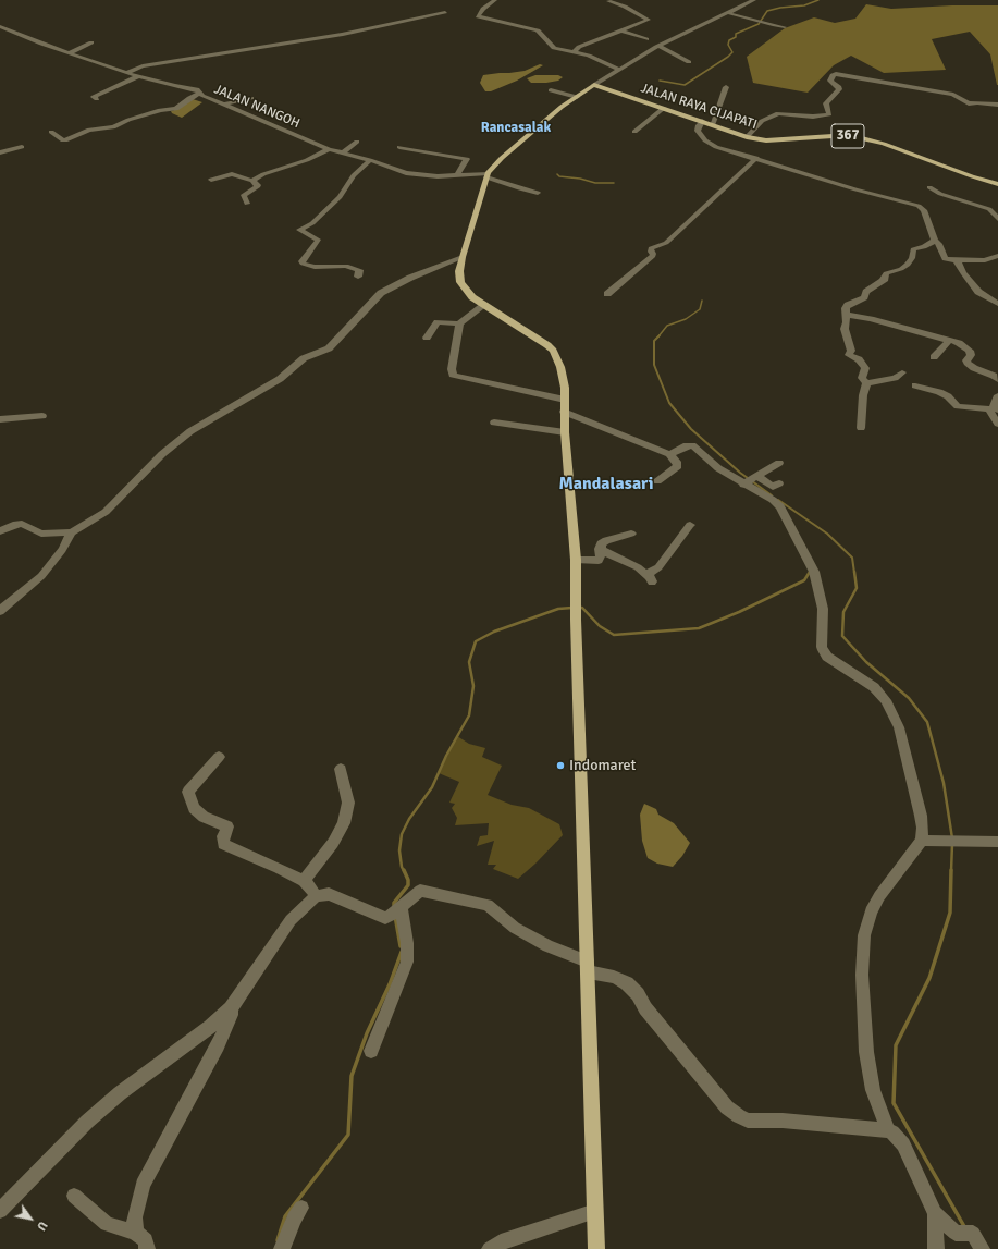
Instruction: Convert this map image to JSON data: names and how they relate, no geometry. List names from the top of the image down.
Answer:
{
  "streets": {
    "main road": ["JALAN RAYA CIJAPATI", "367"],
    "street": ["JALAN NANGOH"]
  },
  "districts": ["Rancasalak", "Mandalasari"],
  "places": ["Indomaret"],
  "north": "bottom right"
}
